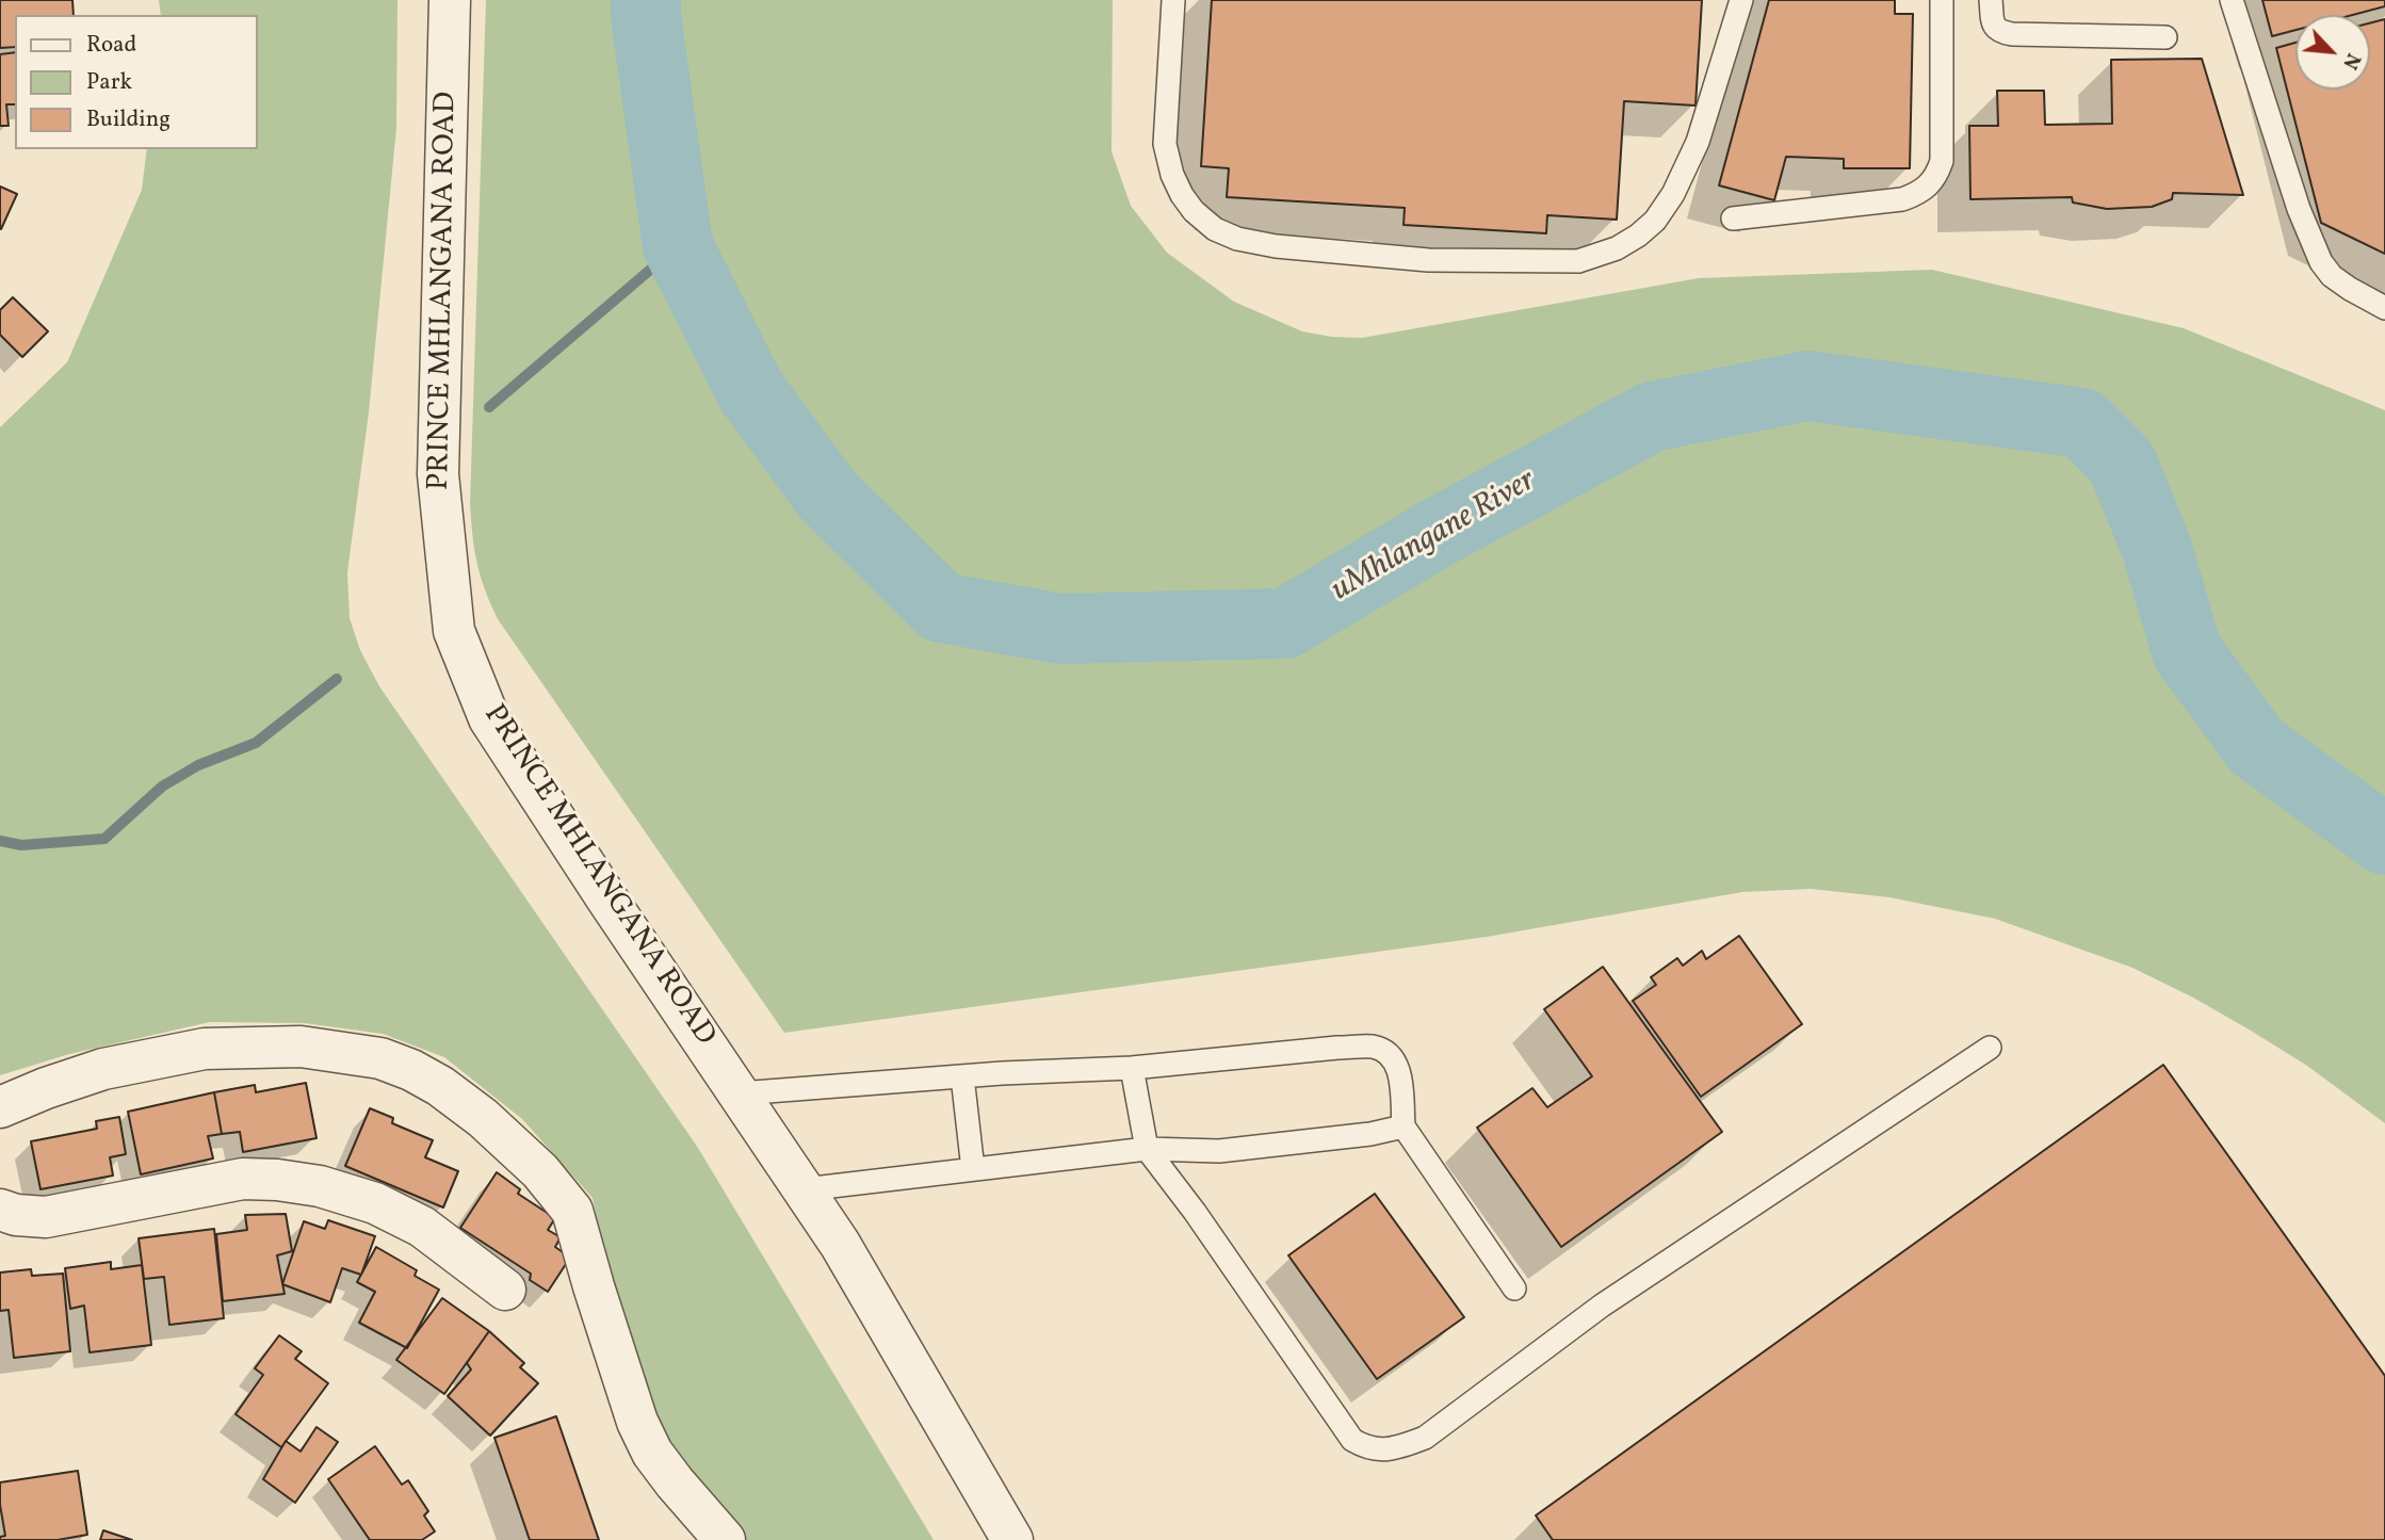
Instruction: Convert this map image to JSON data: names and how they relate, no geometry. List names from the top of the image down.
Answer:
{
  "streets": {
    "street": ["PRINCE MHLANGANA ROAD"]
  },
  "water": ["uMhlangane River"],
  "legend": ["Road", "Park", "Building"],
  "north": "bottom right"
}
